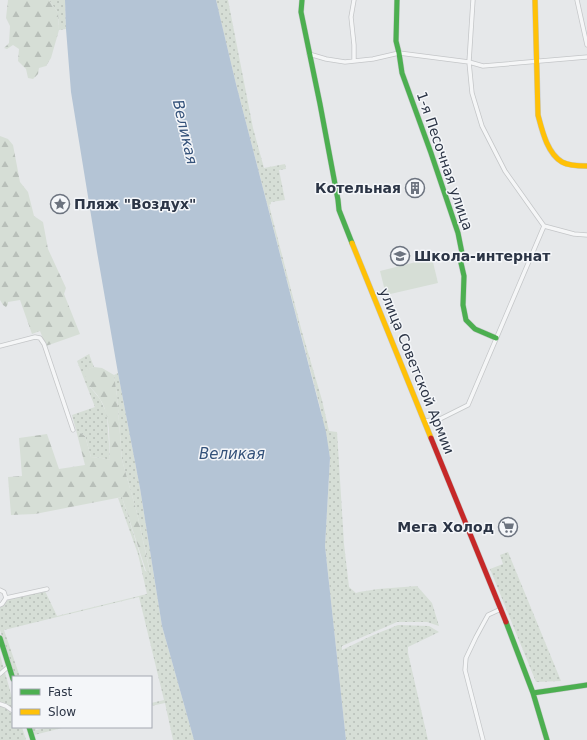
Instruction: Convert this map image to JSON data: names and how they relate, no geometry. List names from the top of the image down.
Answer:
{
  "streets": {
    "main road": ["1-я Песочная улица", "улица Советской Армии"]
  },
  "water": ["Великая"],
  "places": {
    "building": ["Котельная"],
    "place": ["Пляж \"Воздух\""],
    "school or university": ["Школа-интернат"],
    "supermarket": ["Мега Холод"]
  },
  "legend": ["Fast", "Slow"]
}
